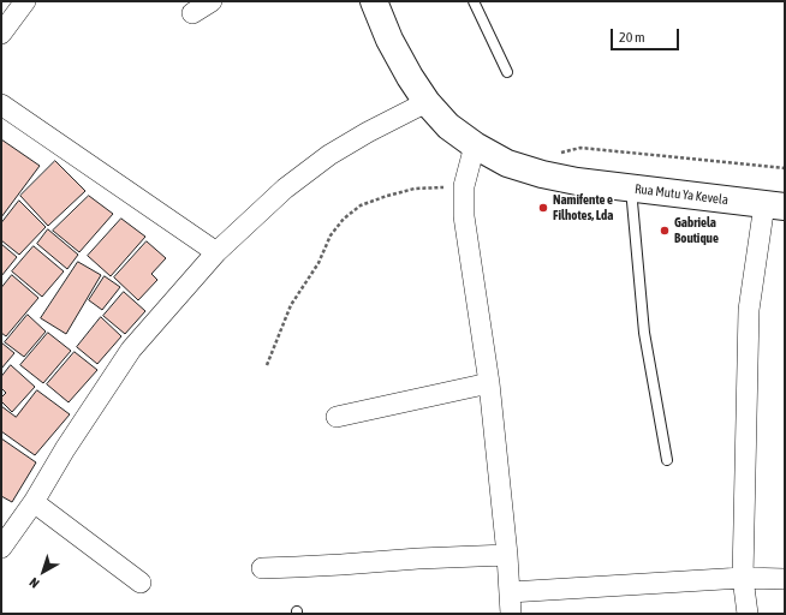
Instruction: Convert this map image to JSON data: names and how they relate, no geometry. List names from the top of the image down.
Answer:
{
  "streets": {
    "main road": ["Rua Mutu Ya Kevela"]
  },
  "places": ["Namifente e Filhotes, Lda", "Gabriela Boutique"],
  "scale_bar": "20 m",
  "north": "bottom left"
}
